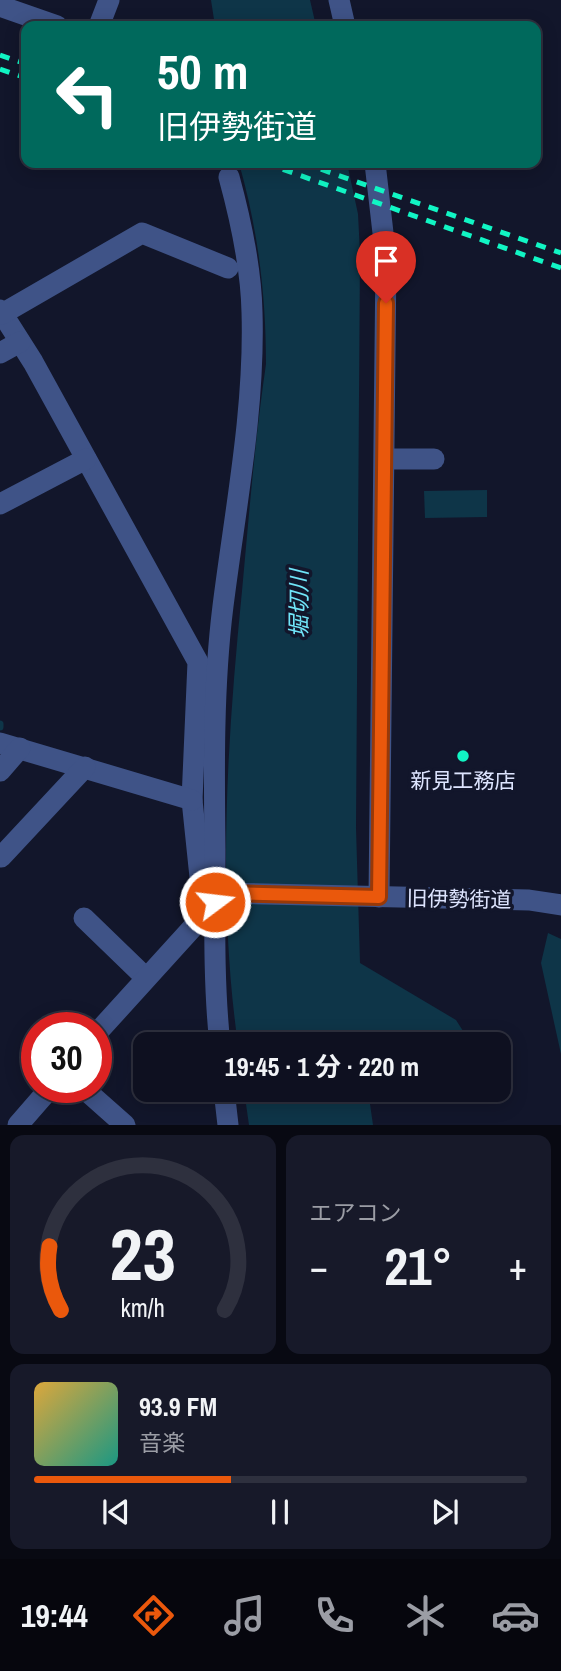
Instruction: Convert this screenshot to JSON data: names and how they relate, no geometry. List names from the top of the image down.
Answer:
{
  "streets": {
    "street": ["旧伊勢街道"]
  },
  "water": ["堀切川"],
  "places": ["新見工務店"],
  "page": {
    "turn": ["50 m", "旧伊勢街道"],
    "limit": "30",
    "trip": "19:45 · 1 分 · 220 m",
    "tile": "エアコン",
    "heat": ["−", "21°", "+"],
    "song": ["93.9 FM", "音楽"],
    "tabs": "19:44",
    "gauge": ["23", "km/h"]
  }
}
